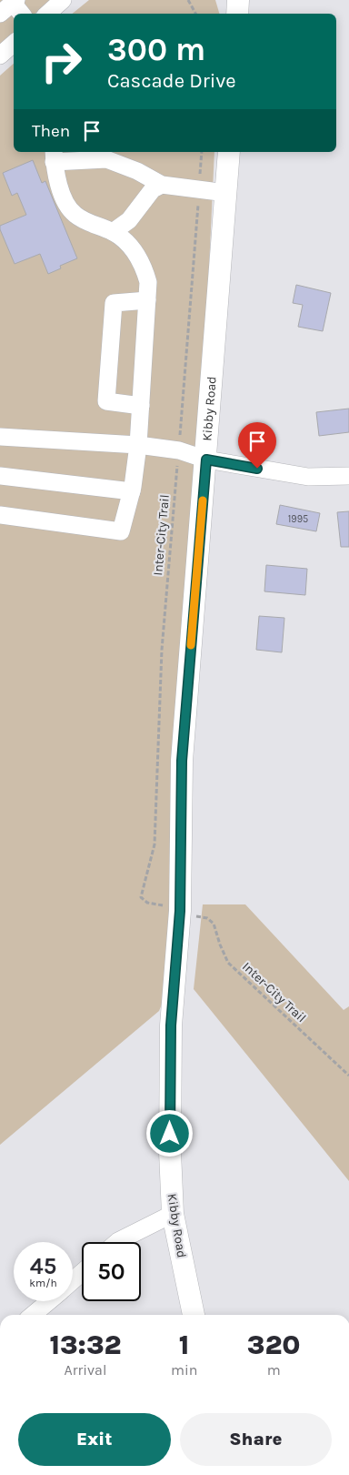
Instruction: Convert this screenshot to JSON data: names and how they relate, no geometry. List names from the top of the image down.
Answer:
{
  "streets": {
    "main road": ["Kibby Road"],
    "path": ["Inter-City Trail"]
  },
  "house_numbers": ["1995"],
  "page": {
    "turn": ["300 m", "Cascade Drive"],
    "then": "Then",
    "speed": "45 km/h",
    "limit": "50",
    "eta": [
      "13:32",
      "Arrival",
      "1",
      "min",
      "320",
      "m"
    ],
    "buttons": ["Exit", "Share"]
  }
}
